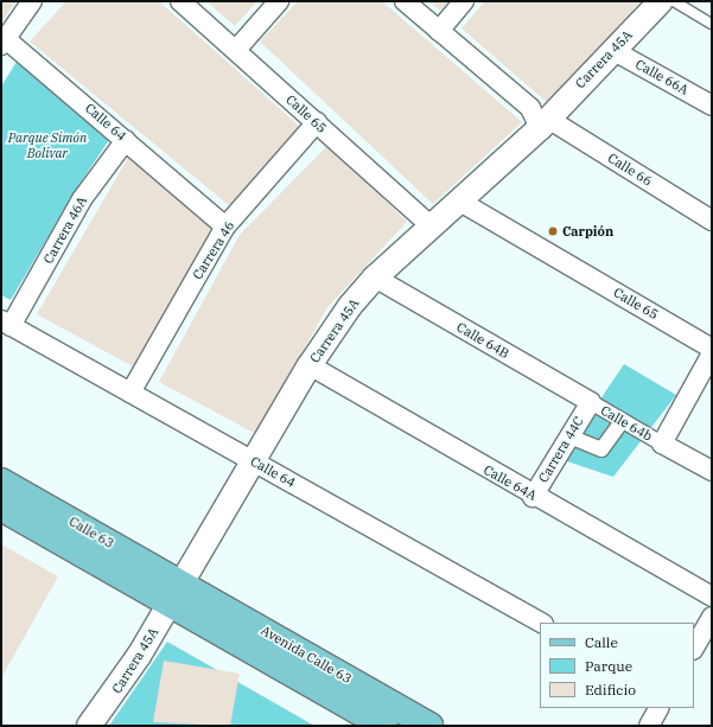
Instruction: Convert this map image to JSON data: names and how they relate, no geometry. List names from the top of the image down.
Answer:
{
  "streets": {
    "main road": ["Calle 63", "Avenida Calle 63"],
    "street": [
      "Carrera 45A",
      "Calle 66A",
      "Calle 65",
      "Calle 64",
      "Calle 66",
      "Carrera 46A",
      "Carrera 46",
      "Calle 64B",
      "Calle 64b",
      "Carrera 44C",
      "Calle 64A"
    ]
  },
  "crossings": [
    ["Carrera 45A", "Calle 66A"],
    ["Carrera 45A", "Calle 65"],
    ["Carrera 45A", "Calle 64"],
    ["Carrera 45A", "Calle 66"],
    ["Carrera 45A", "Calle 64B"],
    ["Carrera 45A", "Calle 64A"],
    ["Carrera 45A", "Calle 63"],
    ["Carrera 45A", "Avenida Calle 63"],
    ["Calle 65", "Carrera 46"],
    ["Calle 64", "Carrera 46A"],
    ["Calle 64", "Carrera 46"],
    ["Calle 64B", "Calle 64b"],
    ["Calle 64B", "Carrera 44C"],
    ["Calle 64b", "Carrera 44C"],
    ["Carrera 44C", "Calle 64A"],
    ["Calle 63", "Avenida Calle 63"]
  ],
  "parks": ["Parque Simón Bolivar"],
  "places": ["Carpión"],
  "legend": ["Calle", "Parque", "Edificio"]
}
